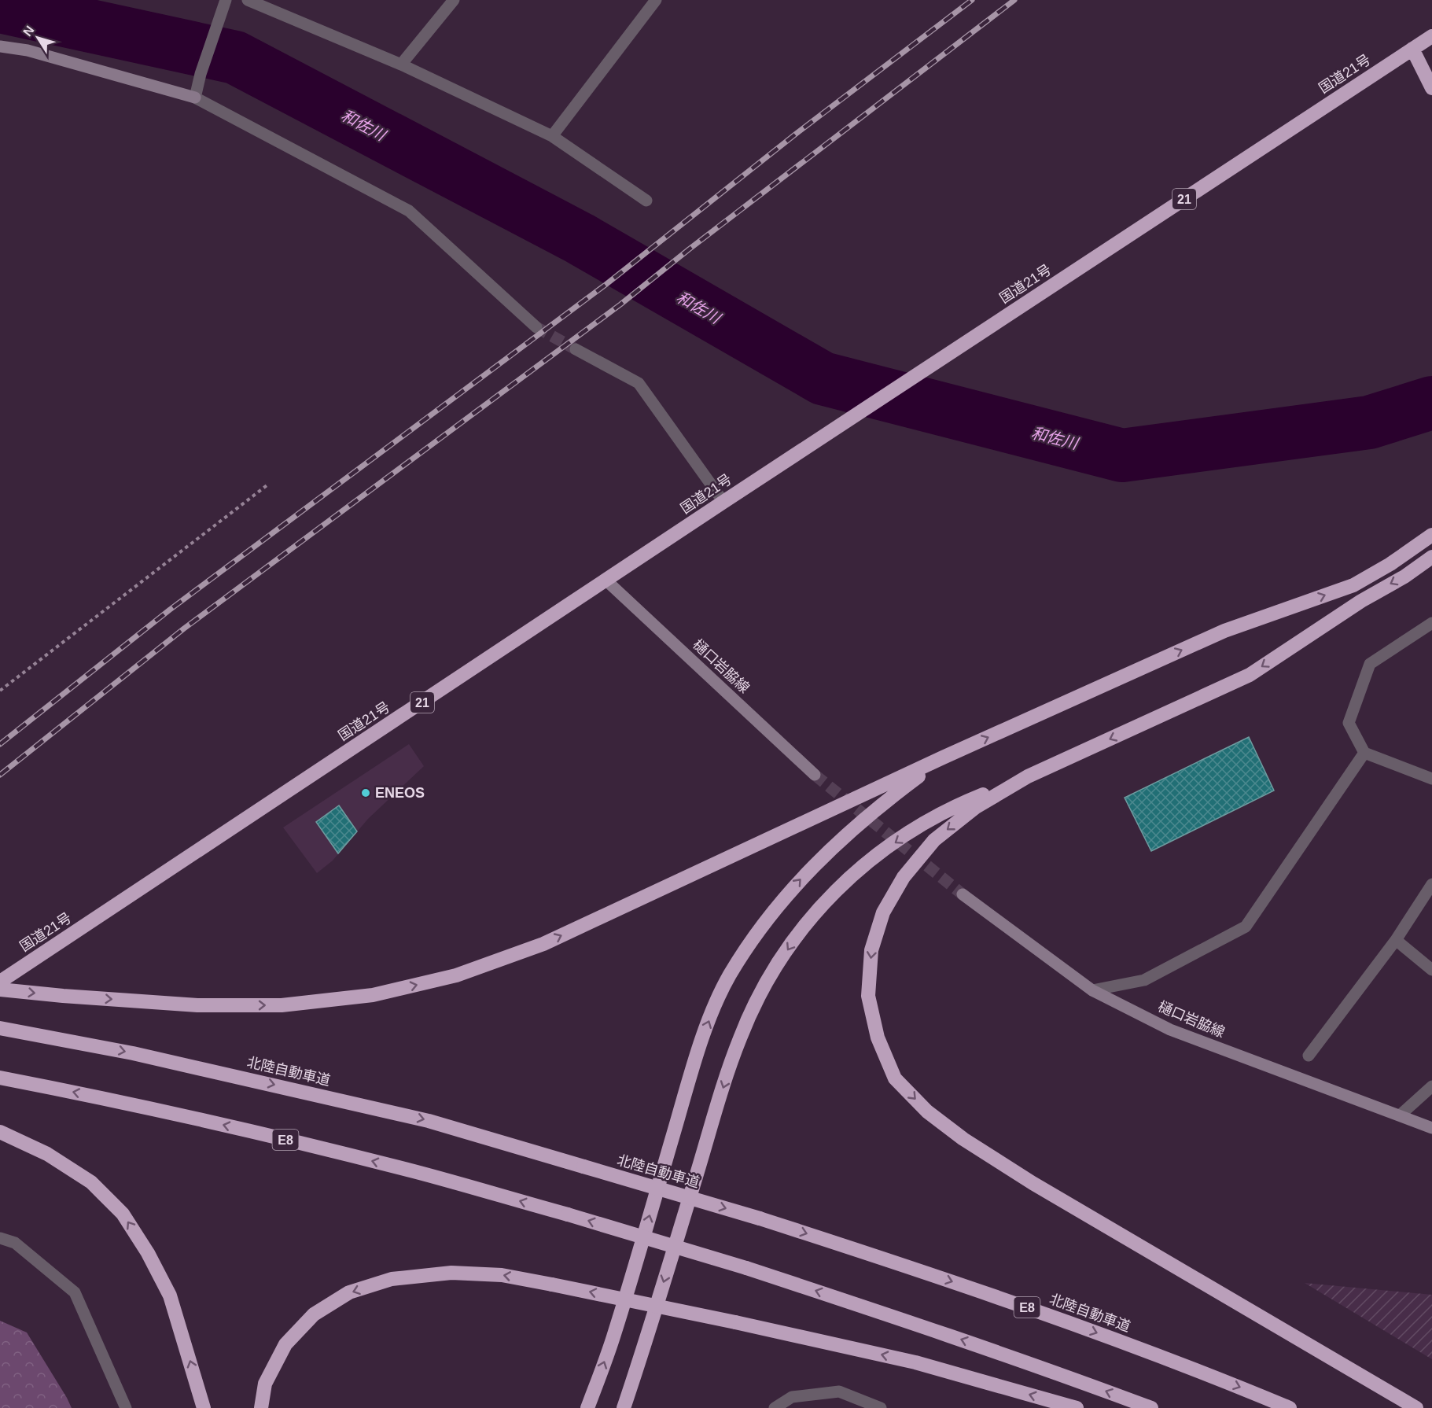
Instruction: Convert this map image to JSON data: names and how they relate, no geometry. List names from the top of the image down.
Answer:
{
  "streets": {
    "highway": [
      "国道21号",
      "21",
      "北陸自動車道",
      "E8"
    ],
    "main road": ["樋口岩脇線"]
  },
  "crossings": [
    ["国道21号", "樋口岩脇線"]
  ],
  "water": ["和佐川"],
  "places": ["ENEOS"],
  "north": "top left"
}
